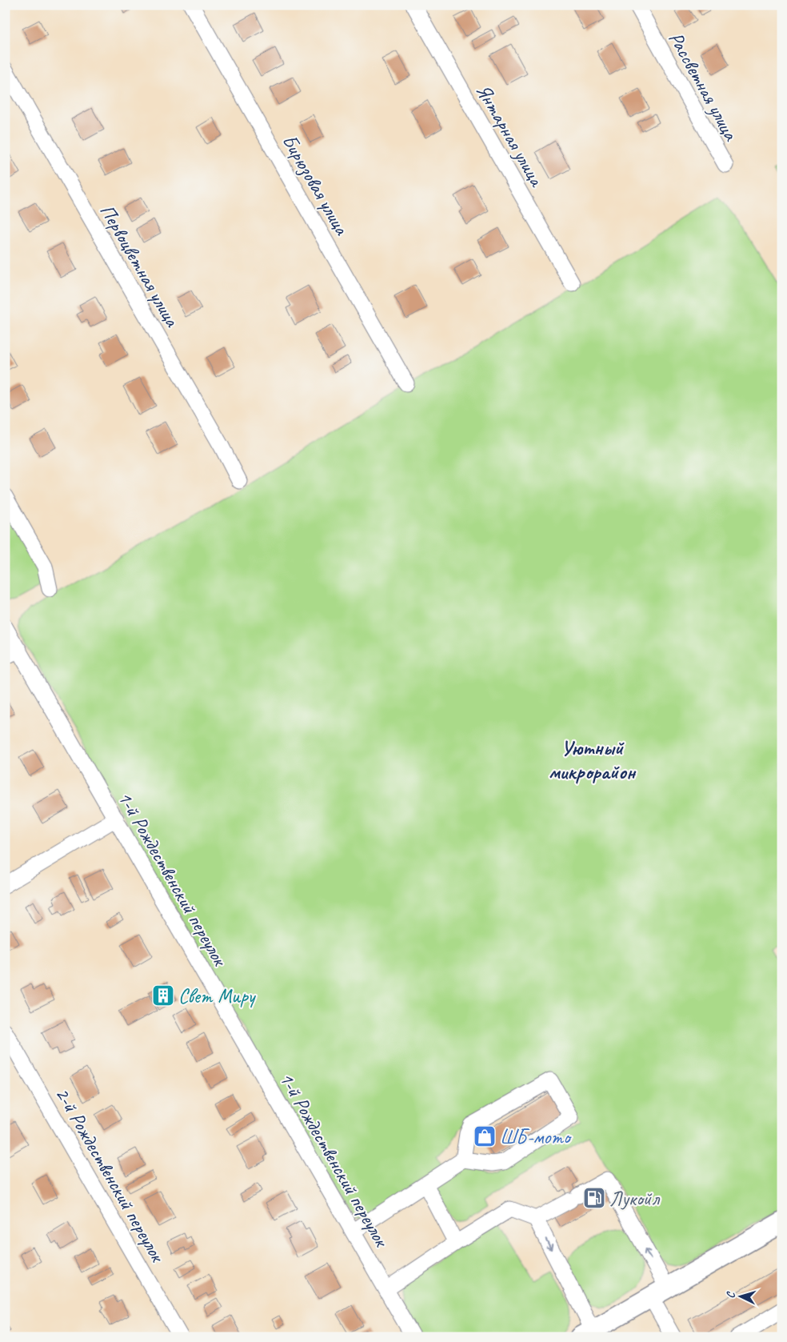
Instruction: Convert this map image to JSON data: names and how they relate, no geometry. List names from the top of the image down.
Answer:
{
  "streets": {
    "street": [
      "Рассветная улица",
      "Янтарная улица",
      "Бирюзовая улица",
      "Первоцветная улица",
      "1-й Рождественский переулок",
      "2-й Рождественский переулок"
    ]
  },
  "districts": ["Уютный микрорайон"],
  "places": {
    "building": ["Свет Миру"],
    "shop": ["ШБ-мото"],
    "fuel station": ["Лукойл"]
  },
  "north": "left"
}
